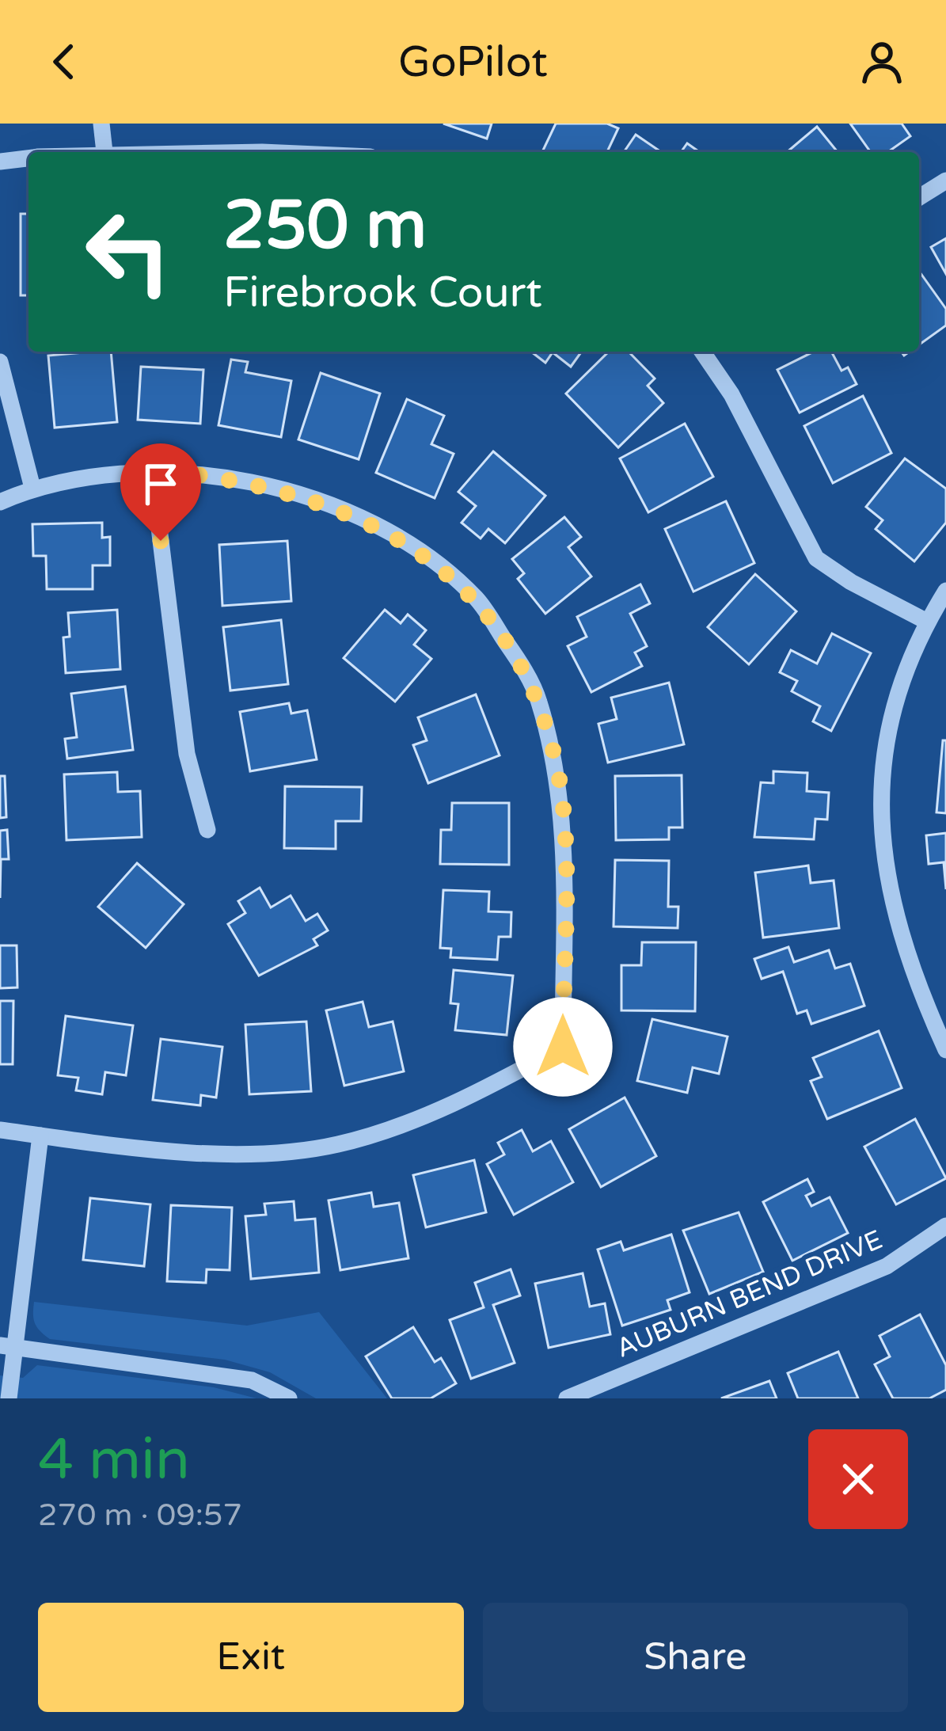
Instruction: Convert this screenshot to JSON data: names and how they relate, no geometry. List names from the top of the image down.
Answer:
{
  "streets": {
    "street": ["AUBURN BEND DRIVE"]
  },
  "page": {
    "header": "GoPilot",
    "turn": ["250 m", "Firebrook Court"],
    "heading": ["4 min", "270 m · 09:57"],
    "buttons": ["Exit", "Share"]
  }
}
